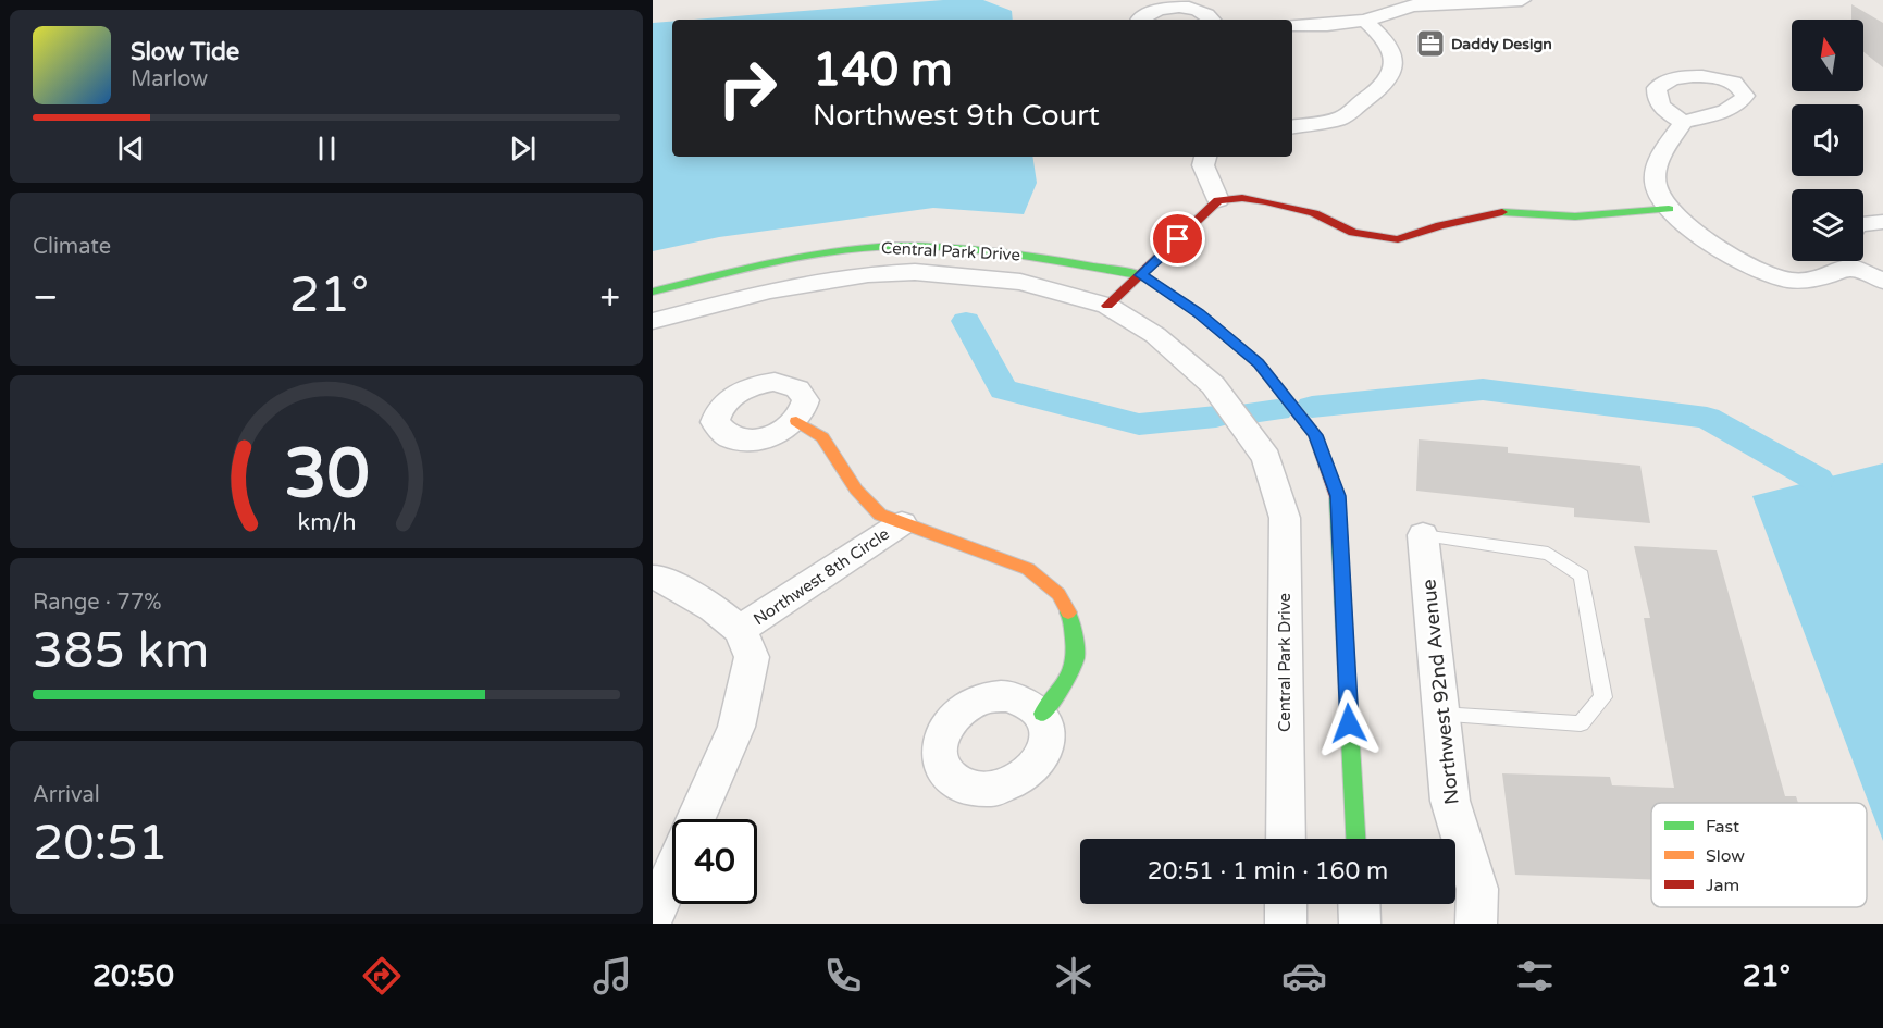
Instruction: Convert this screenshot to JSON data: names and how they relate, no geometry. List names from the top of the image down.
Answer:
{
  "streets": {
    "street": ["Central Park Drive", "Northwest 8th Circle", "Northwest 92nd Avenue"]
  },
  "places": {
    "office": ["Daddy Design"]
  },
  "legend": ["Fast", "Slow", "Jam"],
  "north": "top",
  "page": {
    "turn": ["140 m", "Northwest 9th Court"],
    "song": ["Slow Tide", "Marlow"],
    "tile": [
      "Climate",
      ["Range · 77%", "385 km"],
      ["Arrival", "20:51"]
    ],
    "heat": ["−", "21°", "+"],
    "limit": "40",
    "trip": "20:51 · 1 min · 160 m",
    "tabs": ["20:50", "21°"],
    "gauge": ["30", "km/h"]
  }
}
